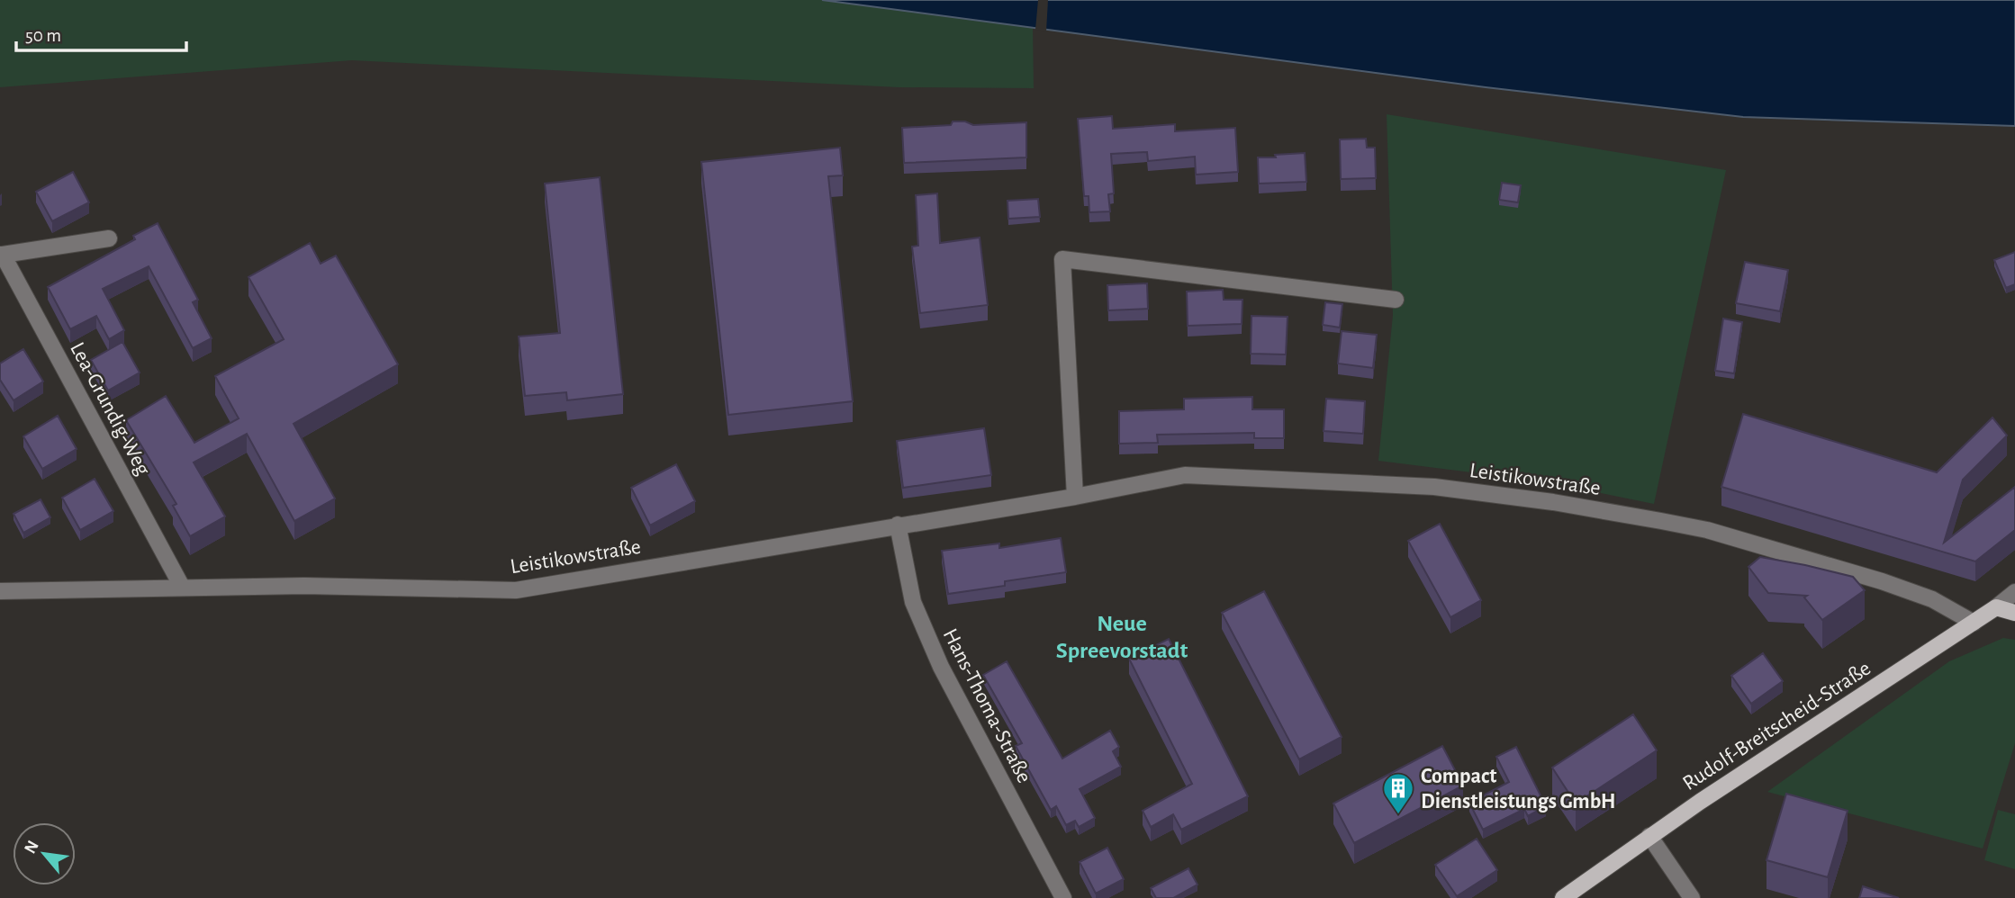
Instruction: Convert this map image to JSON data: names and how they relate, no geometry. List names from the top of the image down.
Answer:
{
  "streets": {
    "main road": ["Rudolf-Breitscheid-Straße"],
    "street": ["Lea-Grundig-Weg", "Leistikowstraße", "Hans-Thoma-Straße"]
  },
  "crossings": [
    ["Lea-Grundig-Weg", "Leistikowstraße"],
    ["Leistikowstraße", "Hans-Thoma-Straße"],
    ["Leistikowstraße", "Rudolf-Breitscheid-Straße"]
  ],
  "districts": ["Neue Spreevorstadt"],
  "places": {
    "building": ["Compact Dienstleistungs GmbH"]
  },
  "scale_bar": "50 m",
  "north": "top left"
}
